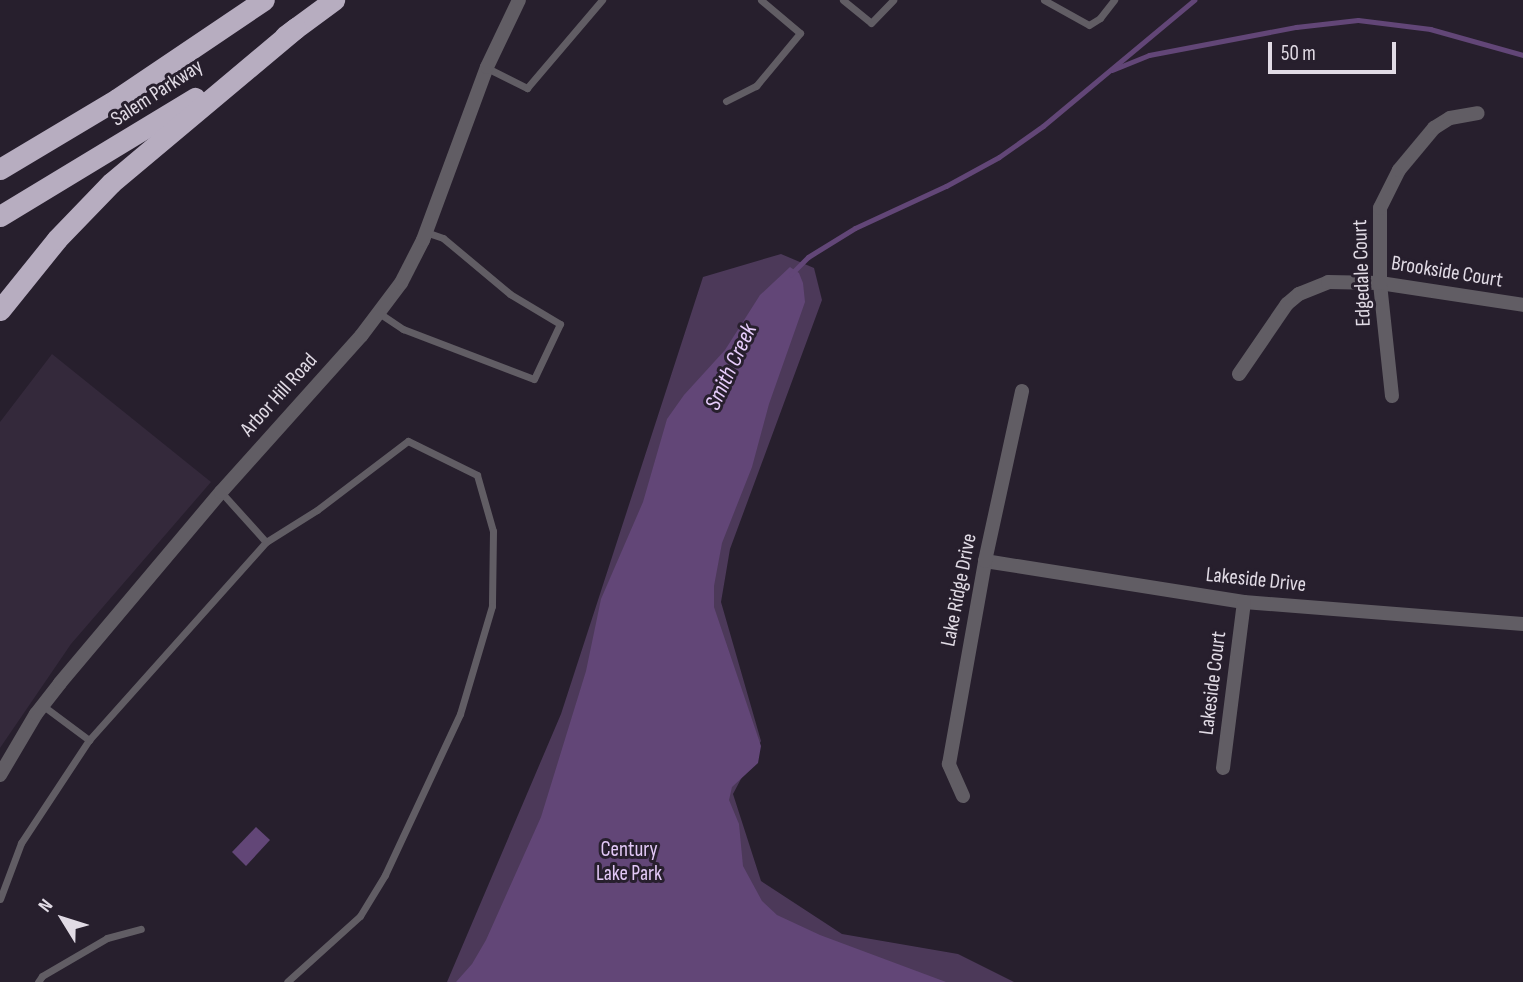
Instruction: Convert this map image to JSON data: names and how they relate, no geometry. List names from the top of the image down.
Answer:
{
  "streets": {
    "highway": ["Salem Parkway"],
    "street": [
      "Brookside Court",
      "Edgedale Court",
      "Arbor Hill Road",
      "Lakeside Drive",
      "Lake Ridge Drive",
      "Lakeside Court"
    ]
  },
  "crossings": [
    ["Brookside Court", "Edgedale Court"],
    ["Lakeside Drive", "Lake Ridge Drive"],
    ["Lakeside Drive", "Lakeside Court"]
  ],
  "water": ["Smith Creek"],
  "parks": ["Century Lake Park"],
  "scale_bar": "50 m",
  "north": "top left"
}
